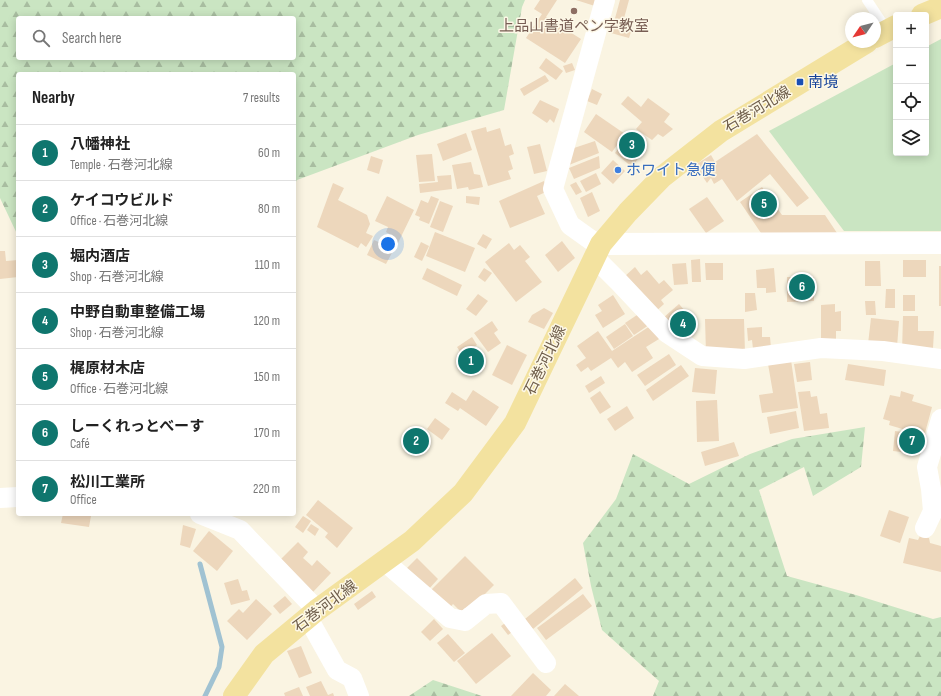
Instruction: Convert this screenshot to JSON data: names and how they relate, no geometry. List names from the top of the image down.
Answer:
{
  "streets": {
    "main road": ["石巻河北線"]
  },
  "places": {
    "other": ["上品山書道ペン字教室", "ホワイト急便"],
    "transit": ["南境"]
  },
  "north": "bottom left",
  "page": {
    "map_buttons": ["+", "−"],
    "search": "Search here",
    "heading": ["Nearby", "7 results"],
    "list": [
      {
        "mark": "1",
        "name": "八幡神社",
        "note": "Temple · 石巻河北線",
        "value": "60 m"
      },
      {
        "mark": "2",
        "name": "ケイコウビルド",
        "note": "Office · 石巻河北線",
        "value": "80 m"
      },
      {
        "mark": "3",
        "name": "堀内酒店",
        "note": "Shop · 石巻河北線",
        "value": "110 m"
      },
      {
        "mark": "4",
        "name": "中野自動車整備工場",
        "note": "Shop · 石巻河北線",
        "value": "120 m"
      },
      {
        "mark": "5",
        "name": "梶原材木店",
        "note": "Office · 石巻河北線",
        "value": "150 m"
      },
      {
        "mark": "6",
        "name": "しーくれっとべーす",
        "note": "Café",
        "value": "170 m"
      },
      {
        "mark": "7",
        "name": "松川工業所",
        "note": "Office",
        "value": "220 m"
      }
    ],
    "pins": [
      "3",
      "5",
      "6",
      "4",
      "1",
      "2",
      "7"
    ]
  }
}
